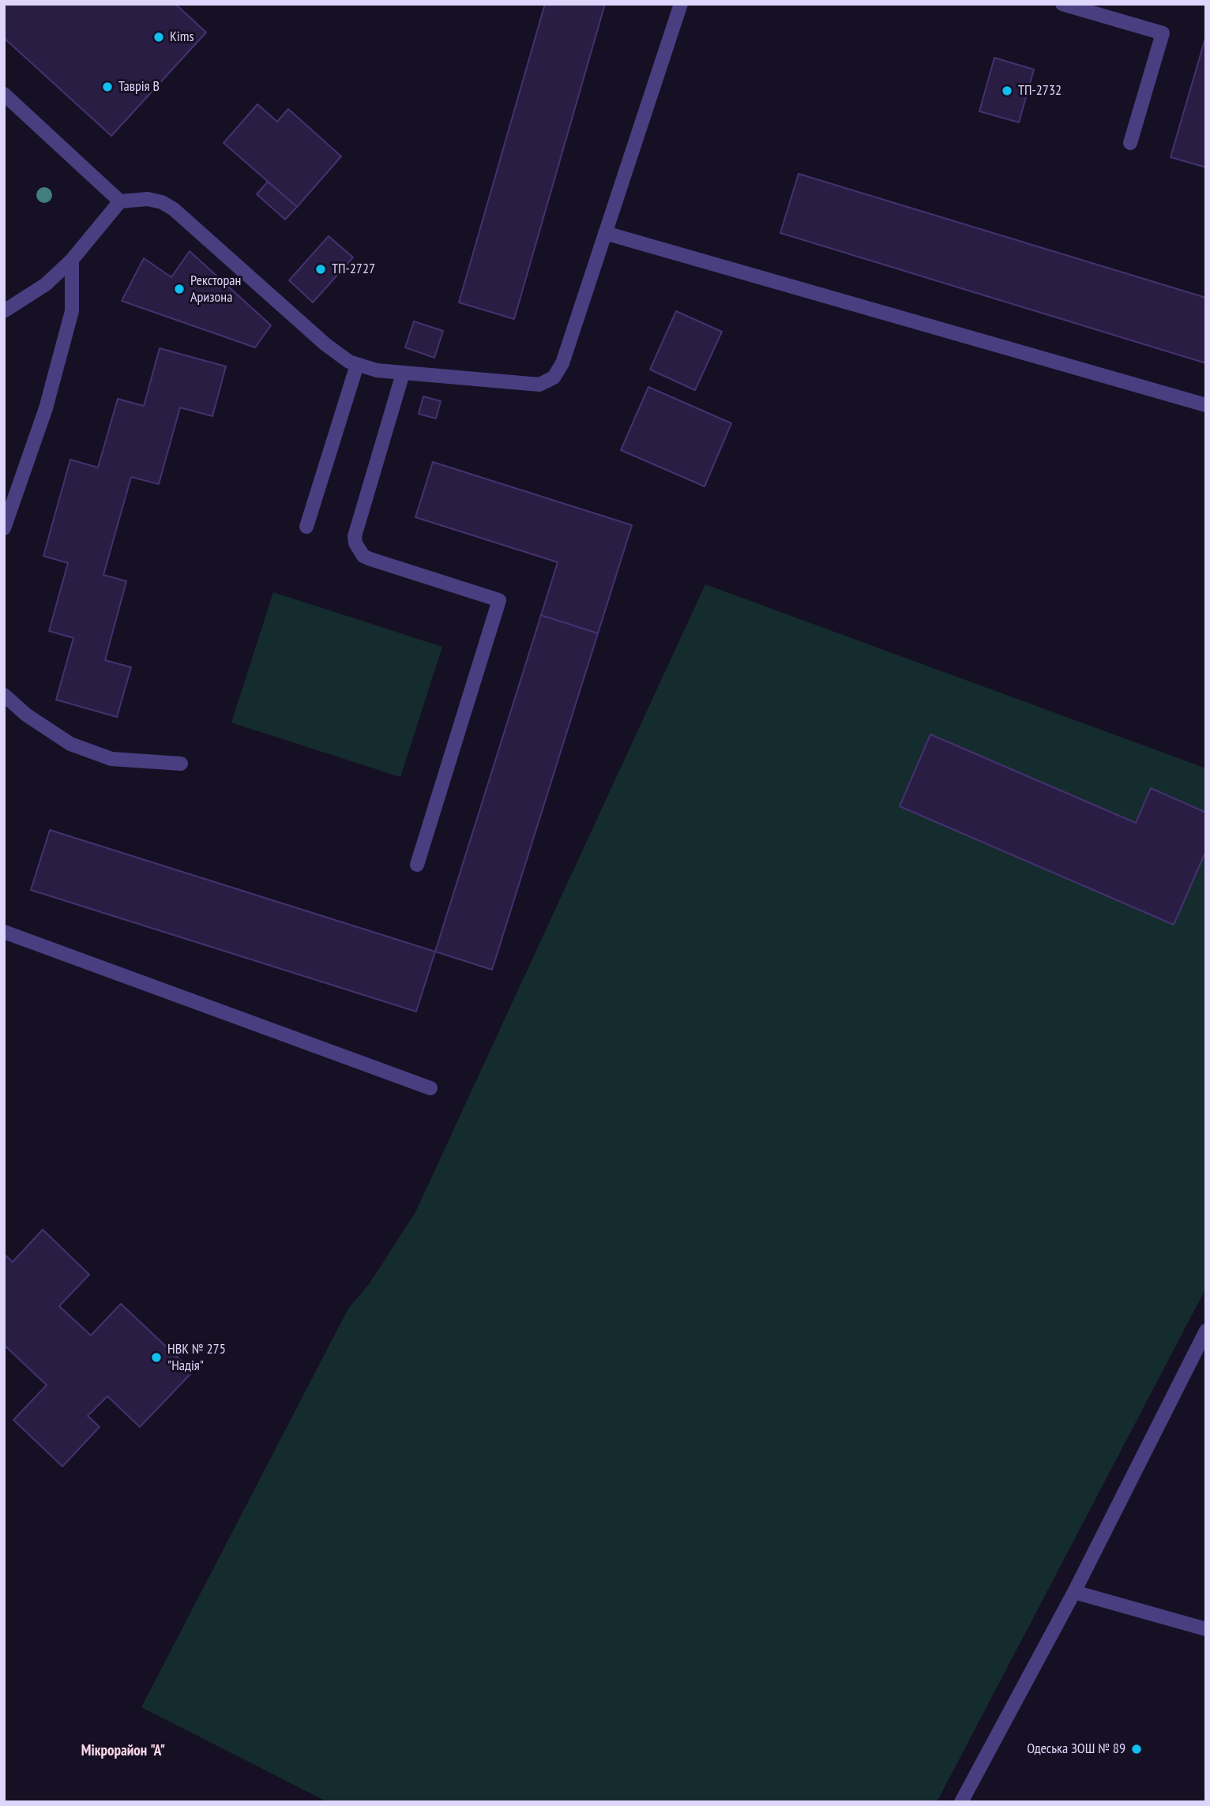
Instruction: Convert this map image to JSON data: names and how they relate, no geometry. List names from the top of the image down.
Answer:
{
  "districts": ["Мікрорайон \"А\""],
  "places": [
    "Kims",
    "Таврія В",
    "ТП-2732",
    "ТП-2727",
    "Рексторан Аризона",
    "НВК № 275 \"Надія\"",
    "Одеська ЗОШ № 89"
  ]
}
